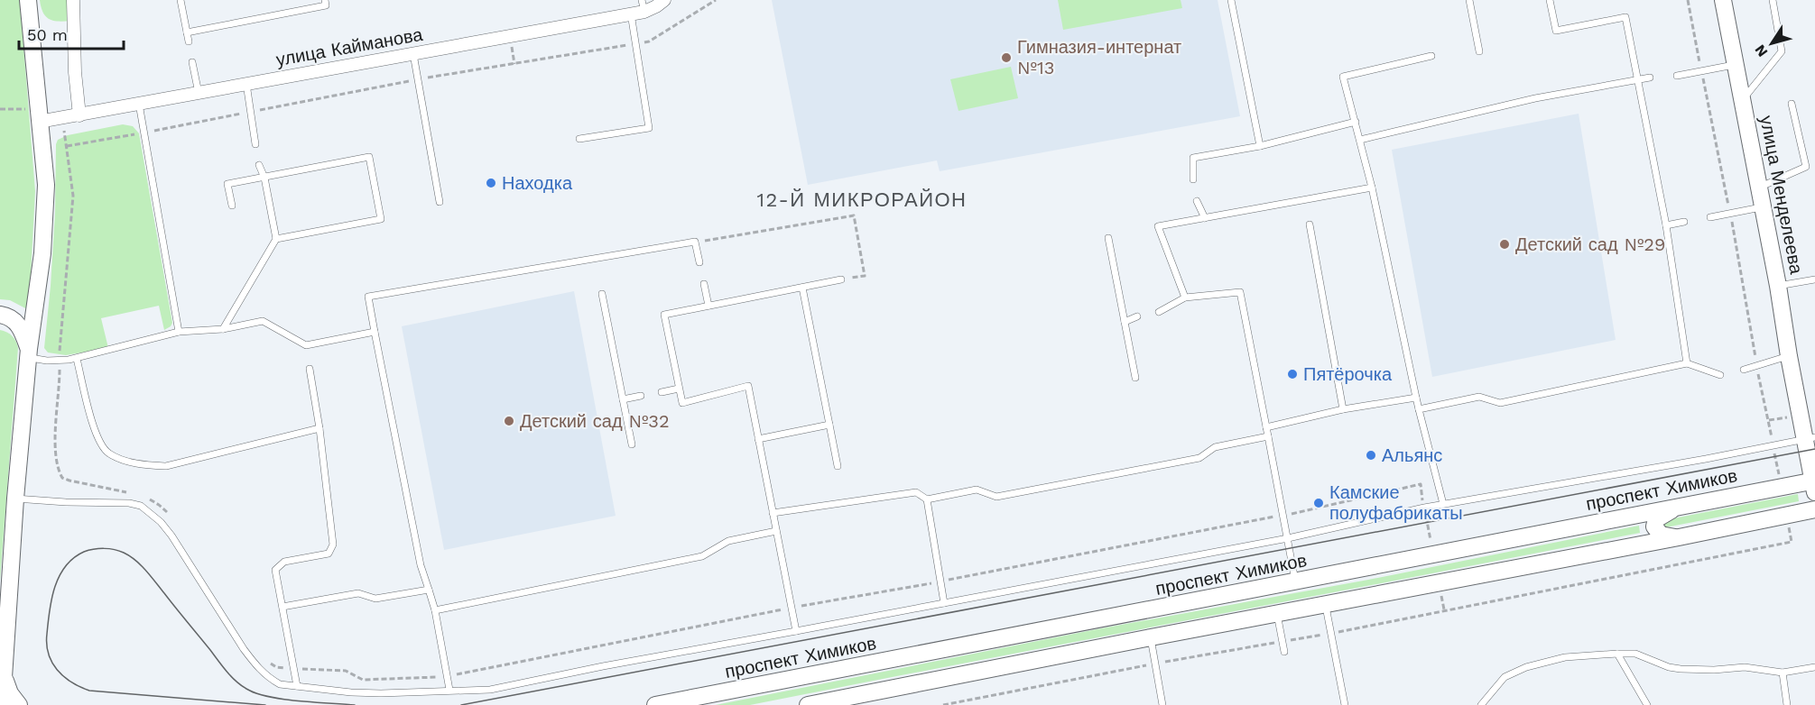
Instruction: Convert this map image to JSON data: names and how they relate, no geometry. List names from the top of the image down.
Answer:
{
  "streets": {
    "main road": ["улица Менделеева", "проспект Химиков"],
    "street": ["улица Кайманова"]
  },
  "crossings": [
    ["улица Менделеева", "проспект Химиков"]
  ],
  "districts": ["12-Й МИКРОРАЙОН"],
  "places": [
    "Гимназия-интернат №13",
    "Находка",
    "Детский сад №29",
    "Пятёрочка",
    "Детский сад №32",
    "Альянс",
    "Камские полуфабрикаты"
  ],
  "scale_bar": "50 m",
  "north": "bottom left"
}
